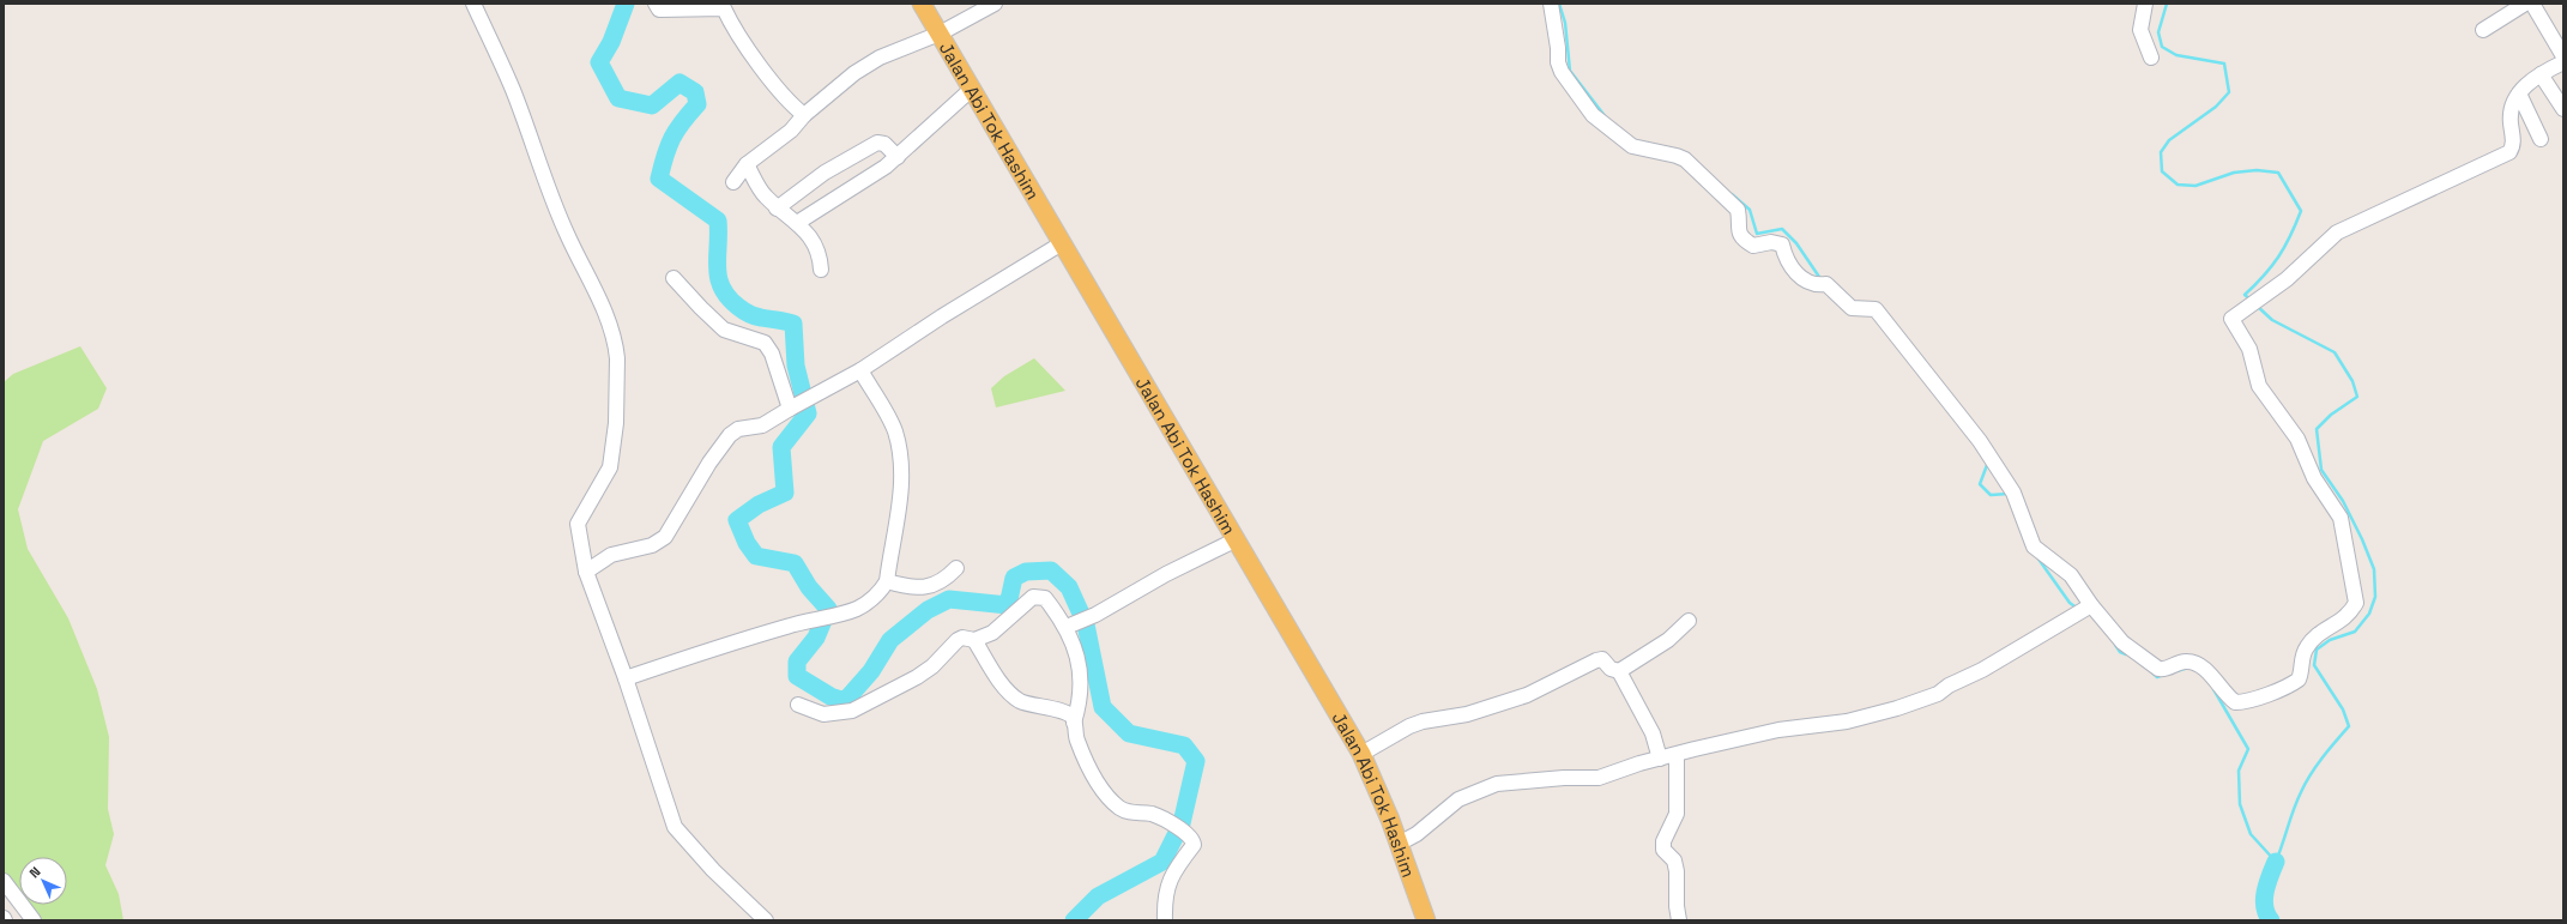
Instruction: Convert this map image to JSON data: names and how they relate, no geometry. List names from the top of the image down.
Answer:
{
  "streets": {
    "main road": ["Jalan Abi Tok Hashim"]
  },
  "north": "top left"
}
